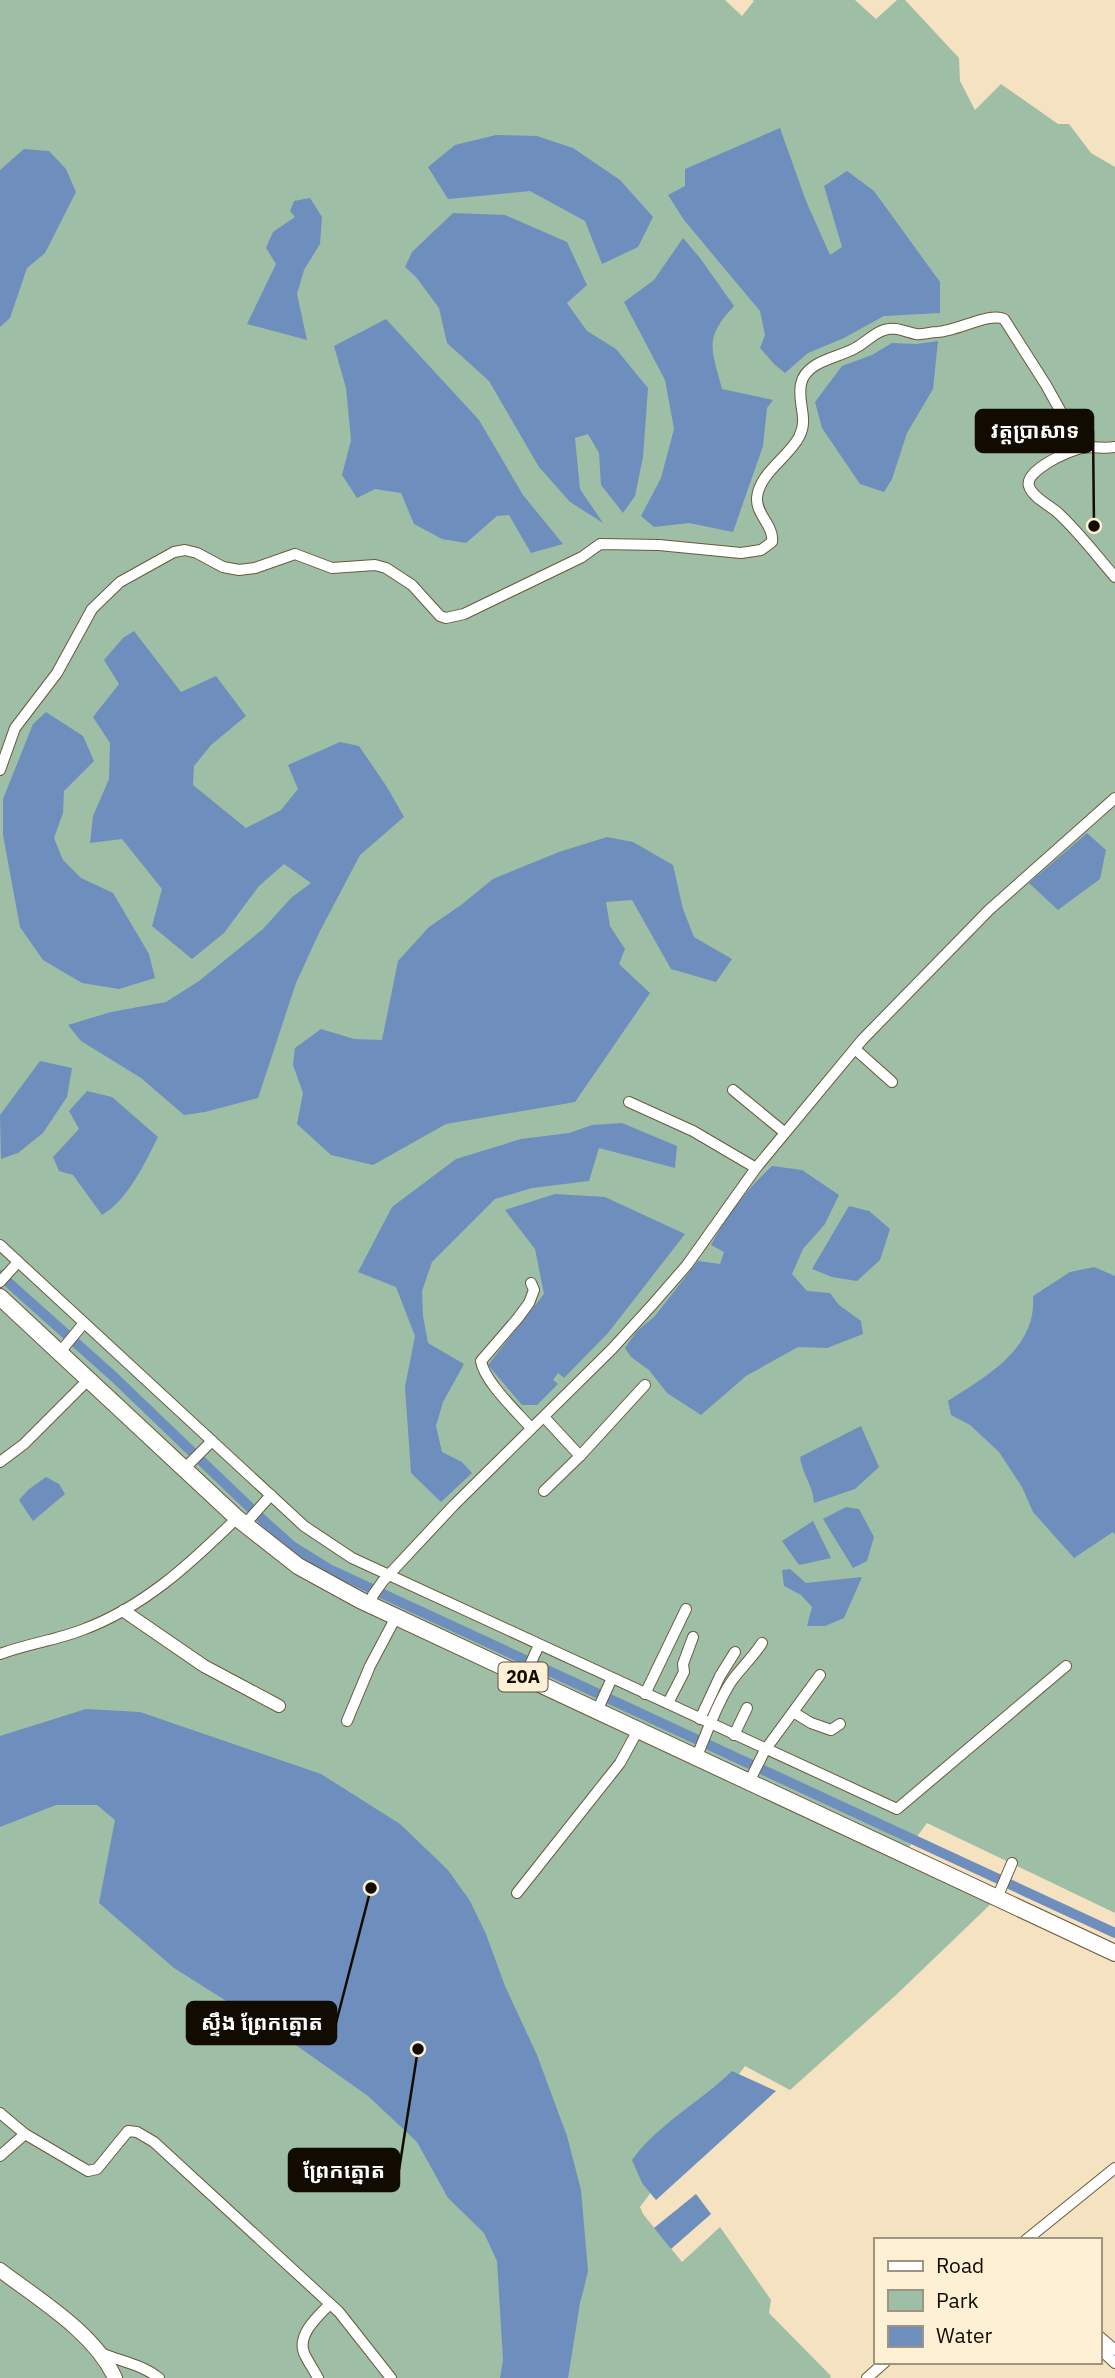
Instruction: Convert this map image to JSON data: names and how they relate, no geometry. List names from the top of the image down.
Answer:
{
  "streets": {
    "main road": ["20A"]
  },
  "places": ["វត្តប្រាសាទ", "ស្ទឹង ព្រែកត្នោត", "ព្រែកត្នោត"],
  "legend": ["Road", "Park", "Water"]
}
